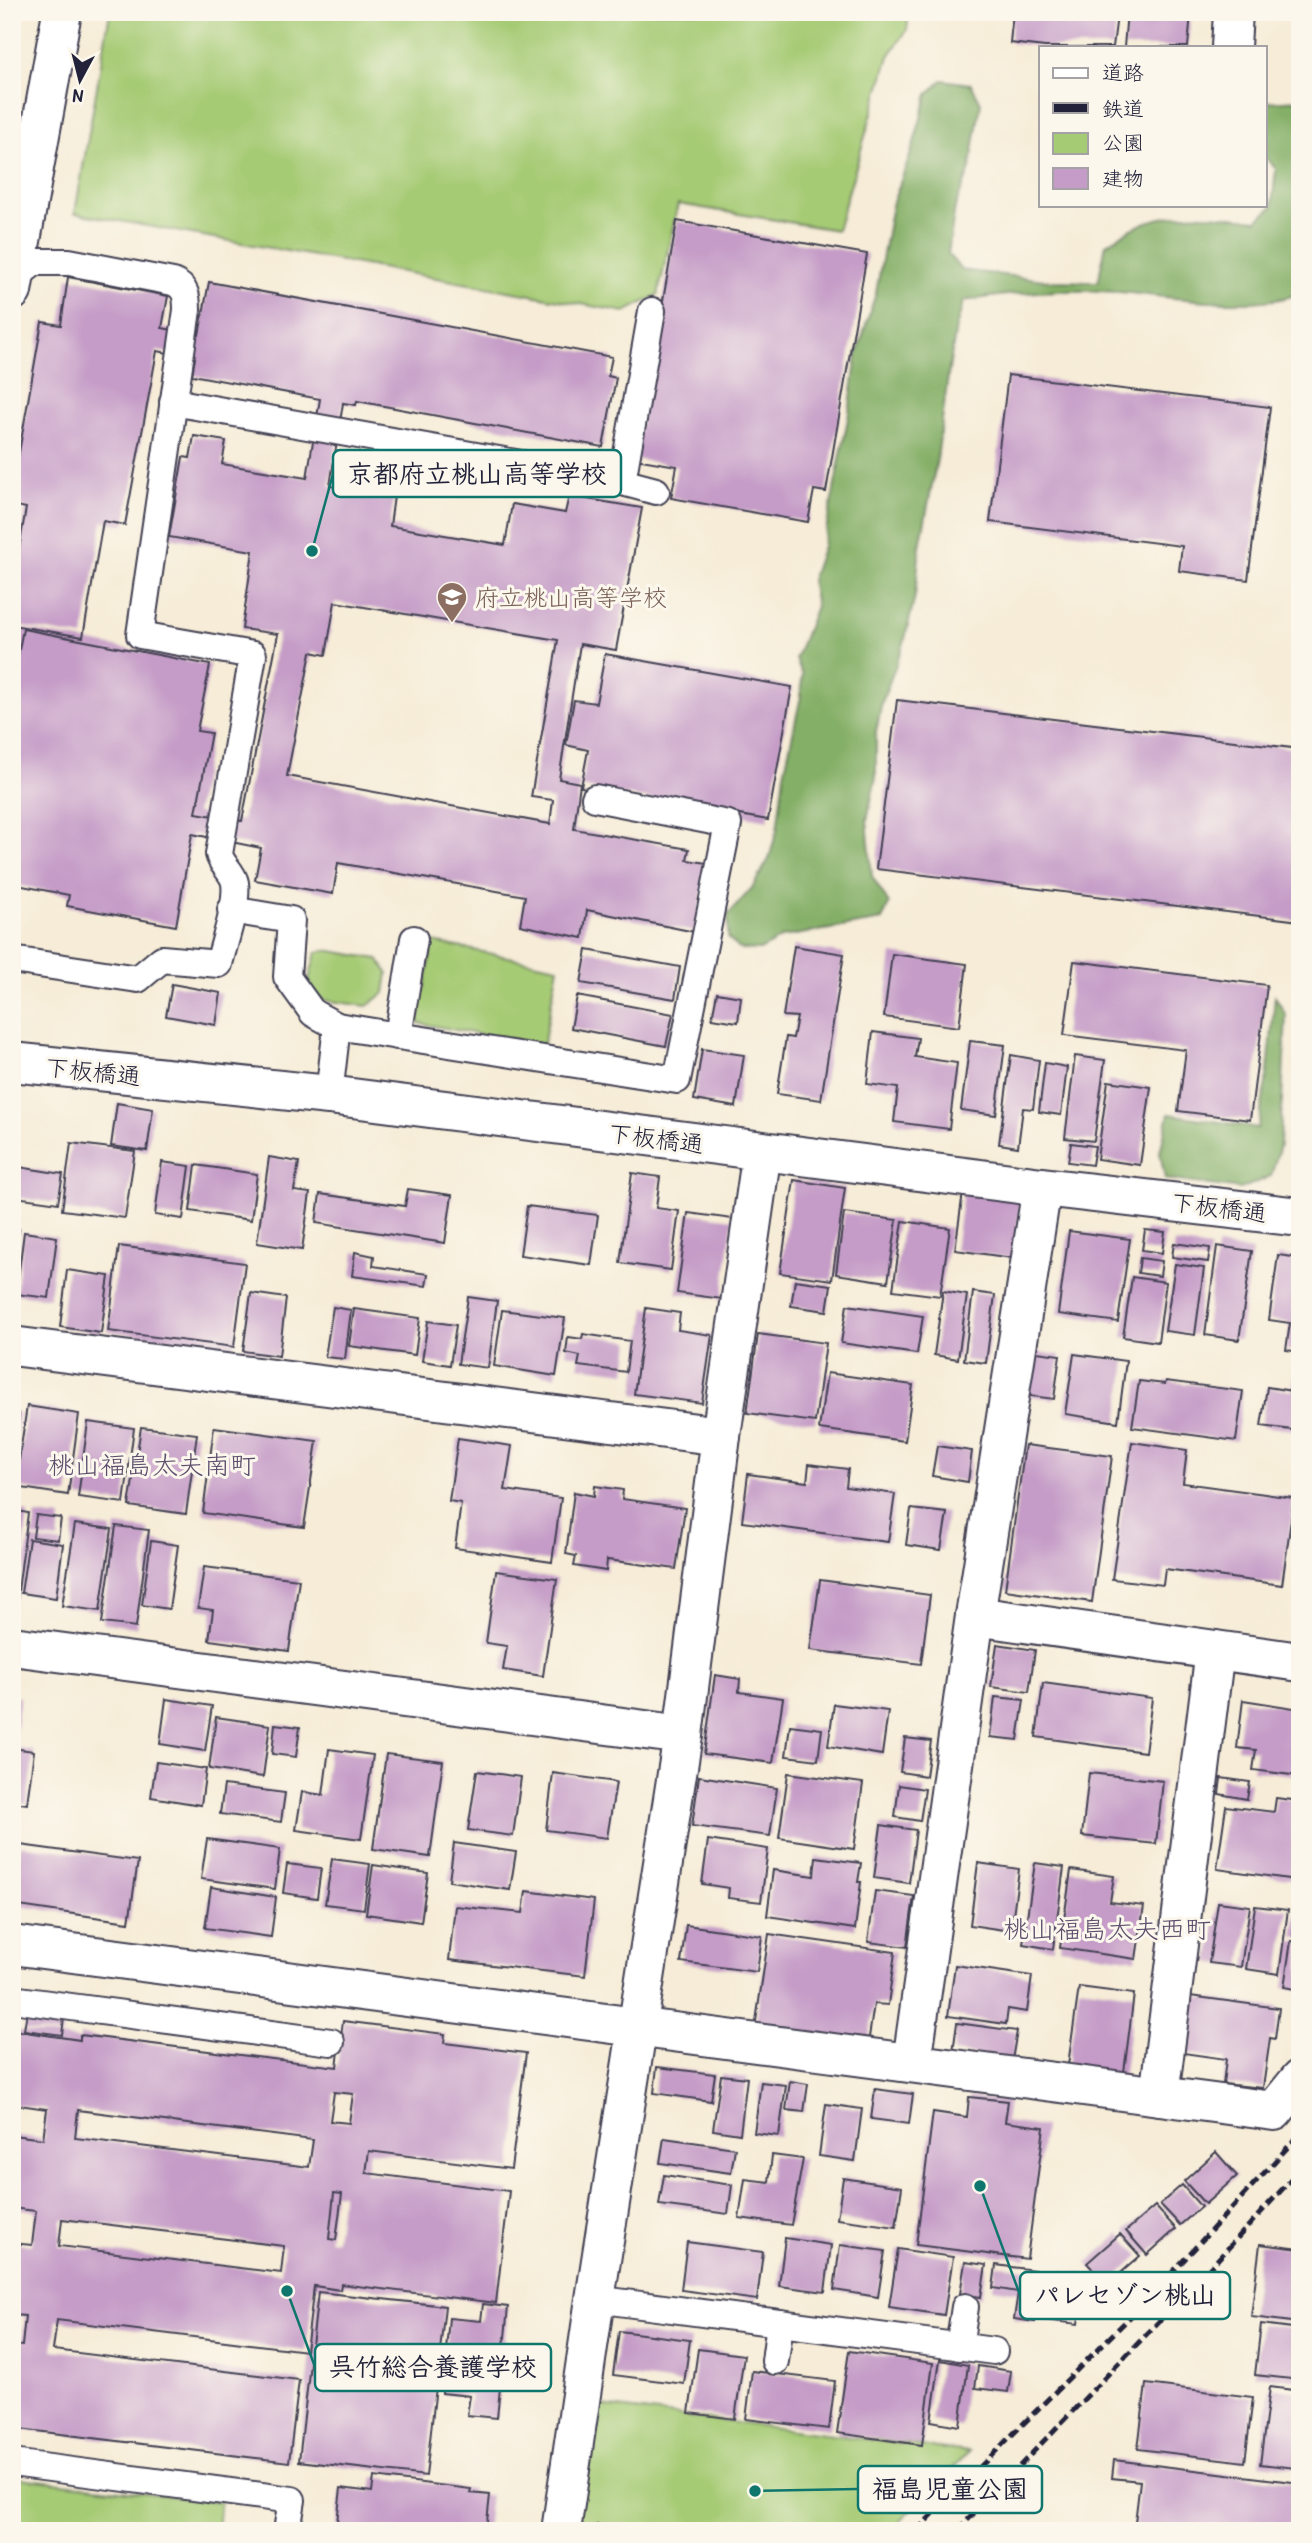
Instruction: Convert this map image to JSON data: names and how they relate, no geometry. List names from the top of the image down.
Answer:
{
  "streets": {
    "street": ["下板橋通"]
  },
  "districts": ["桃山福島太夫南町", "桃山福島太夫西町"],
  "places": {
    "other": [
      "京都府立桃山高等学校",
      "パレセゾン桃山",
      "呉竹総合養護学校",
      "福島児童公園"
    ],
    "school or university": ["府立桃山高等学校"]
  },
  "legend": [
    "道路",
    "鉄道",
    "公園",
    "建物"
  ],
  "north": "bottom"
}
